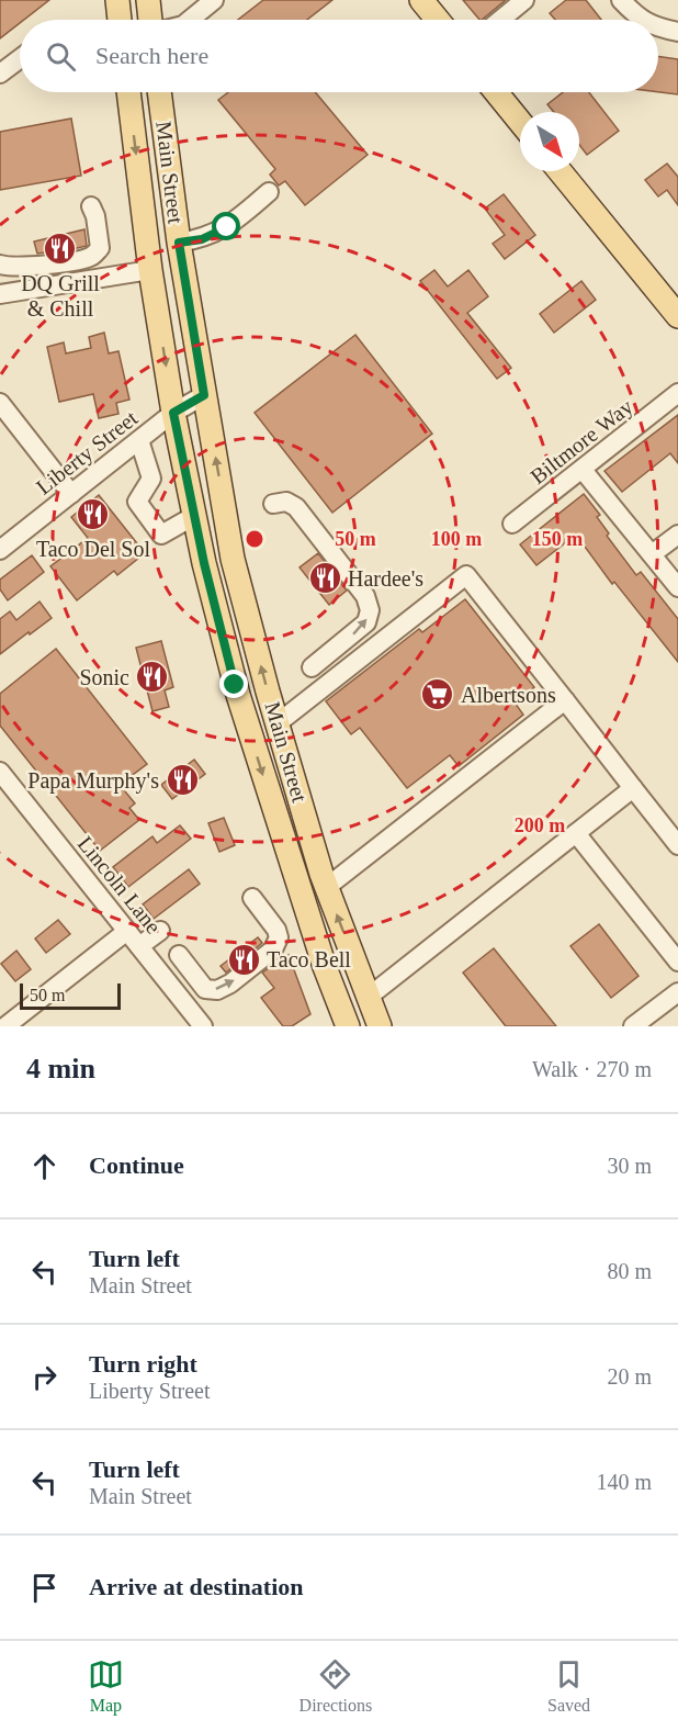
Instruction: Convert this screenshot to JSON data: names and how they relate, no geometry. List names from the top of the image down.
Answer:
{
  "streets": {
    "main road": ["Main Street"],
    "street": ["Biltmore Way", "Liberty Street", "Lincoln Lane"]
  },
  "crossings": [
    ["Main Street", "Liberty Street"]
  ],
  "places": {
    "restaurant": [
      "DQ Grill & Chill",
      "Taco Del Sol",
      "Hardee's",
      "Sonic",
      "Papa Murphy's",
      "Taco Bell"
    ],
    "supermarket": ["Albertsons"]
  },
  "scale_bar": "50 m",
  "north": "bottom right",
  "page": {
    "search": "Search here",
    "scale": "50 m",
    "heading": ["4 min", "Walk · 270 m"],
    "list": [
      ["Continue", "30 m"],
      ["Turn left", "Main Street", "80 m"],
      ["Turn right", "Liberty Street", "20 m"],
      ["Turn left", "Main Street", "140 m"],
      "Arrive at destination"
    ],
    "nav": ["Map", "Directions", "Saved"]
  },
  "rings": [
    "50 m",
    "100 m",
    "150 m",
    "200 m"
  ]
}
